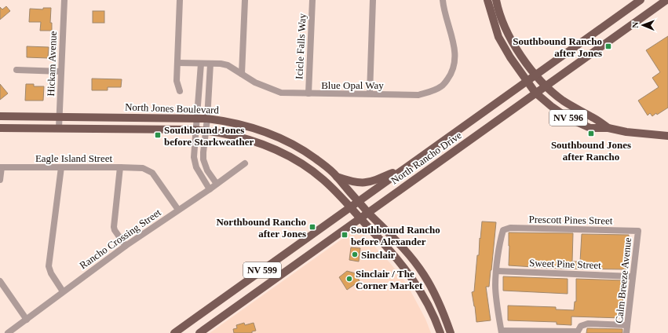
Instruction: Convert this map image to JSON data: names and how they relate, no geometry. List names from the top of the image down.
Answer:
{
  "streets": {
    "main road": [
      "North Jones Boulevard",
      "NV 596",
      "North Rancho Drive",
      "NV 599"
    ],
    "street": [
      "Icicle Falls Way",
      "Hickam Avenue",
      "Blue Opal Way",
      "Eagle Island Street",
      "Prescott Pines Street",
      "Rancho Crossing Street",
      "Sweet Pine Street",
      "Calm Breeze Avenue"
    ]
  },
  "crossings": [
    ["Icicle Falls Way", "Blue Opal Way"],
    ["Hickam Avenue", "North Jones Boulevard"],
    ["North Jones Boulevard", "North Rancho Drive"],
    ["NV 596", "North Rancho Drive"],
    ["Eagle Island Street", "Rancho Crossing Street"],
    ["Prescott Pines Street", "Sweet Pine Street"],
    ["Prescott Pines Street", "Calm Breeze Avenue"],
    ["Sweet Pine Street", "Calm Breeze Avenue"]
  ],
  "places": {
    "transit": [
      "Southbound Rancho after Jones",
      "Southbound Jones after Rancho",
      "Southbound Jones before Starkweather",
      "Northbound Rancho after Jones",
      "Southbound Rancho before Alexander"
    ],
    "other": ["Sinclair", "Sinclair / The Corner Market"]
  },
  "north": "left"
}
